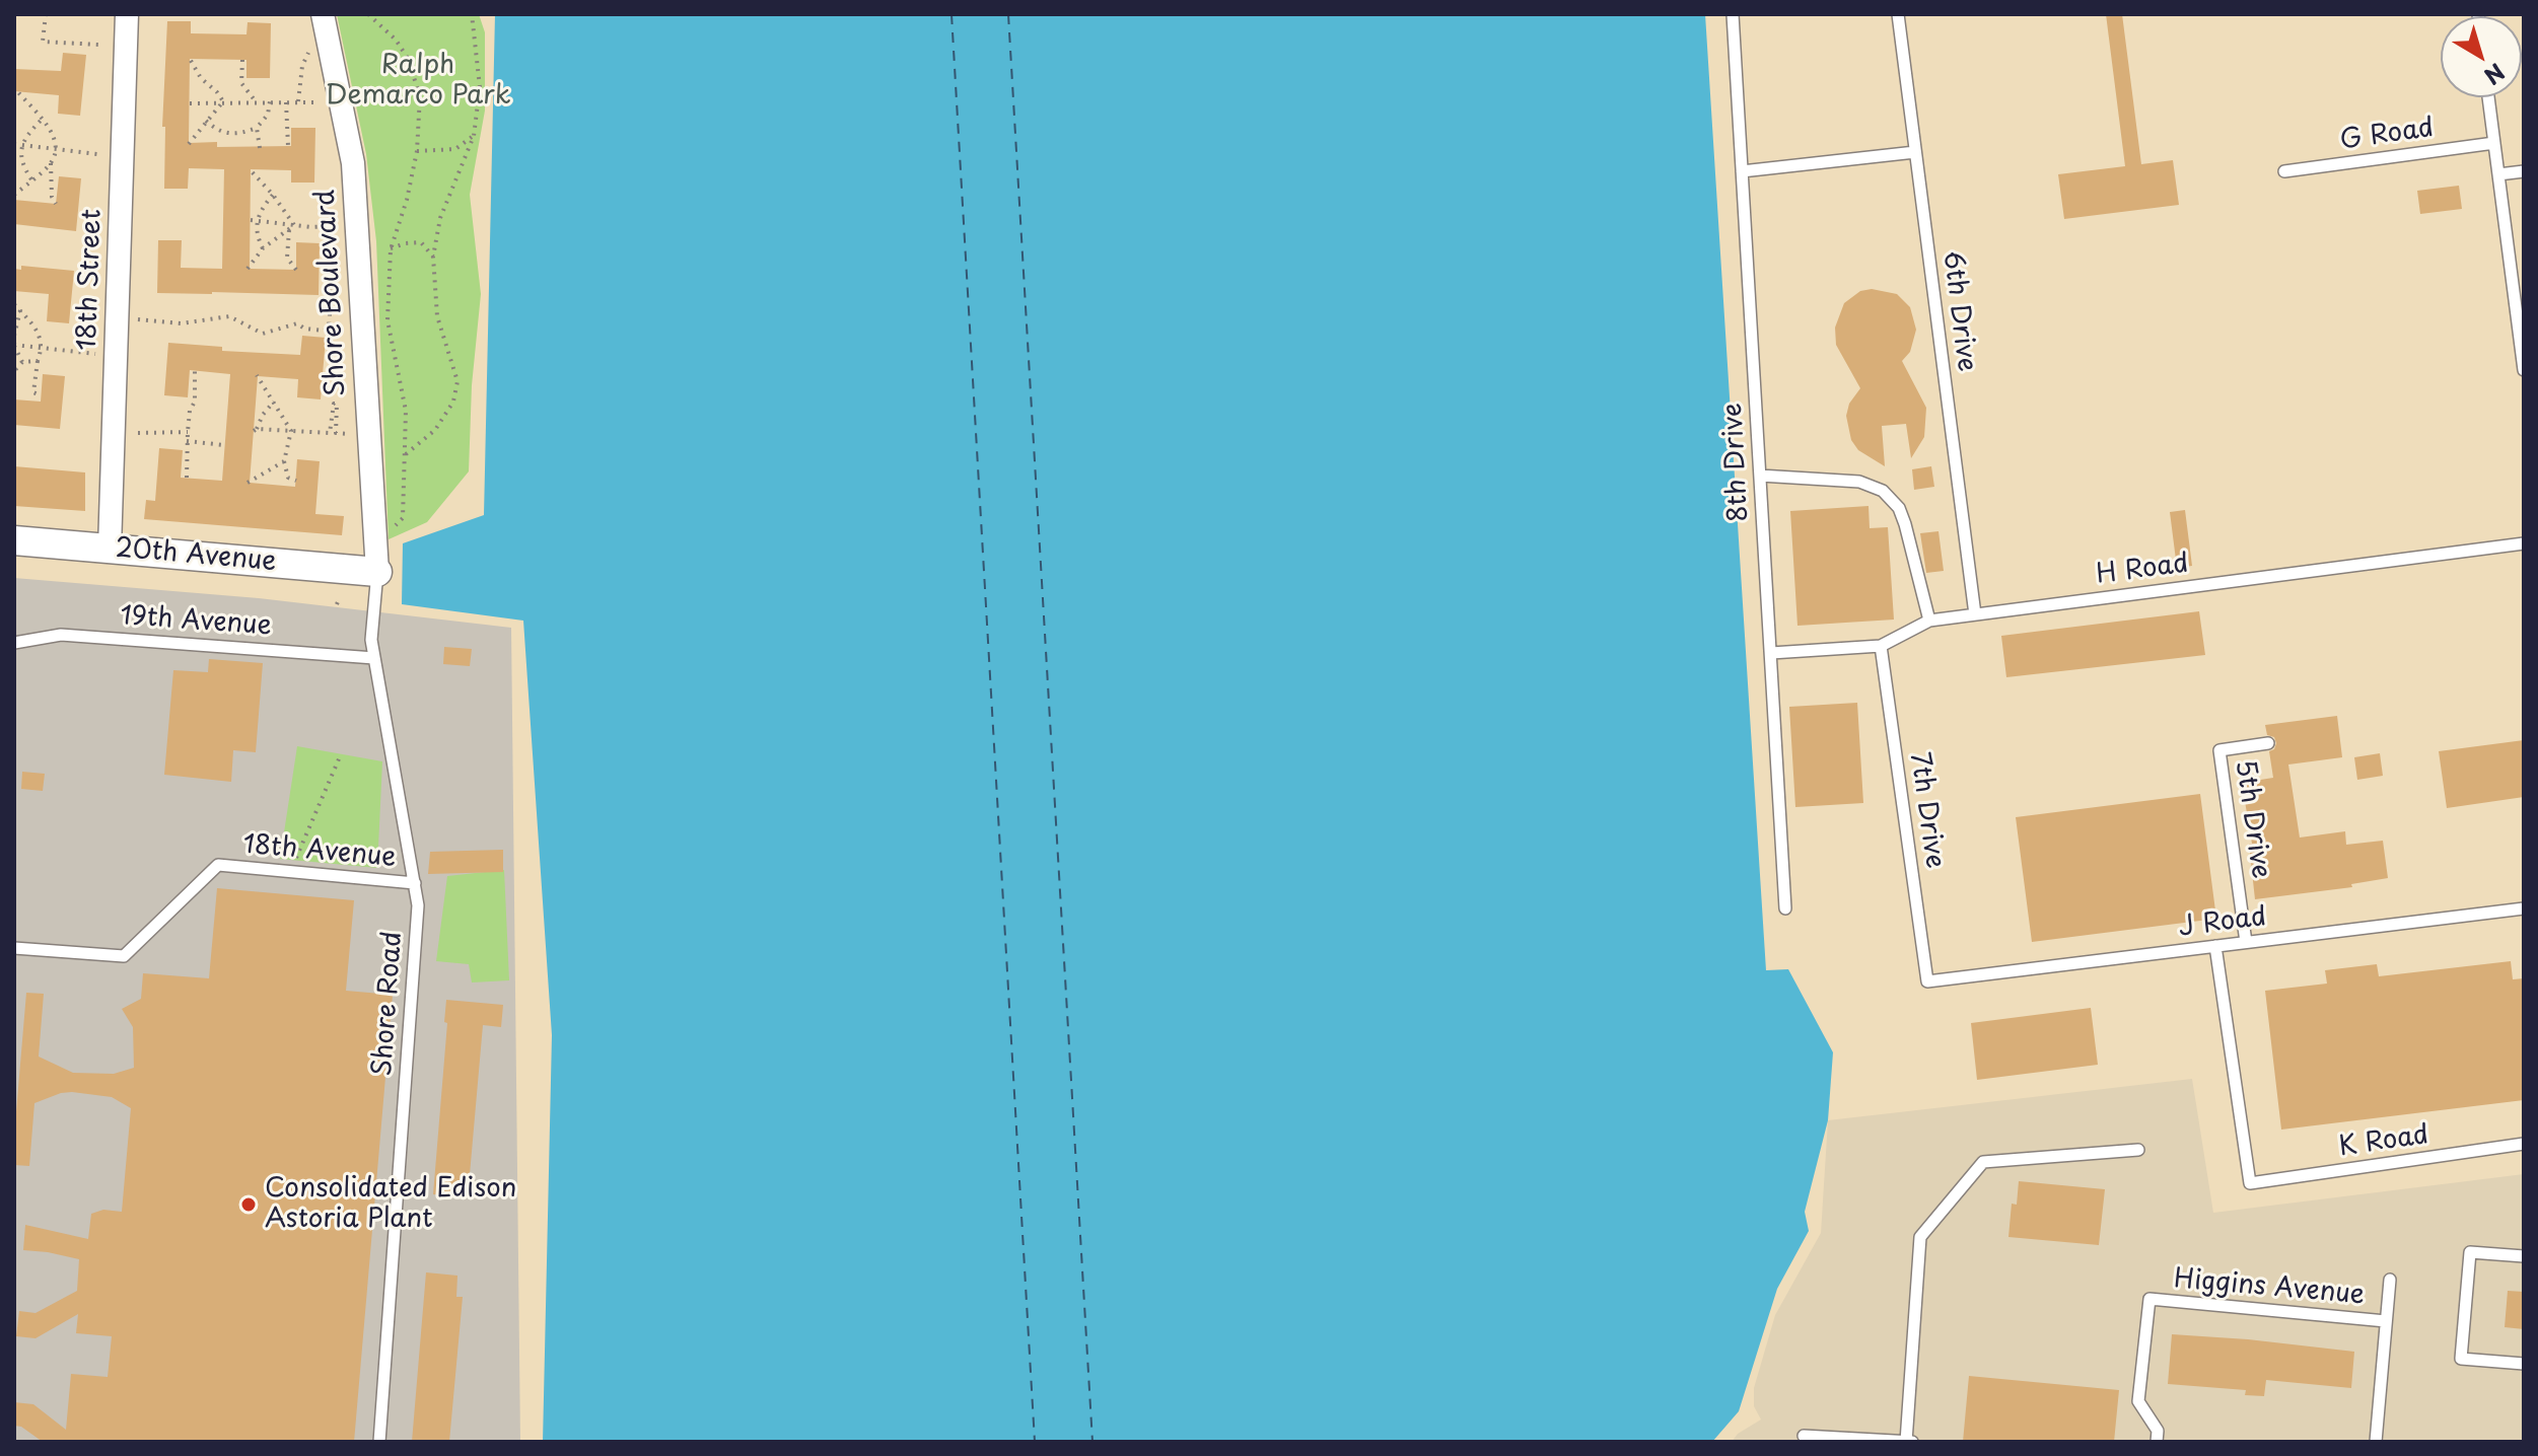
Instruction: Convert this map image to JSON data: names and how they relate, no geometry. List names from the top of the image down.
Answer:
{
  "streets": {
    "street": ["18th Street", "Shore Boulevard", "20th Avenue"],
    "lane": [
      "G Road",
      "6th Drive",
      "8th Drive",
      "H Road",
      "19th Avenue",
      "7th Drive",
      "5th Drive",
      "18th Avenue",
      "J Road",
      "Shore Road",
      "K Road",
      "Higgins Avenue"
    ]
  },
  "crossings": [
    ["18th Street", "20th Avenue"],
    ["Shore Boulevard", "20th Avenue"],
    ["Shore Boulevard", "Shore Road"],
    ["6th Drive", "H Road"],
    ["8th Drive", "H Road"],
    ["20th Avenue", "Shore Road"],
    ["H Road", "7th Drive"],
    ["19th Avenue", "Shore Road"],
    ["7th Drive", "J Road"],
    ["5th Drive", "J Road"],
    ["18th Avenue", "Shore Road"],
    ["J Road", "K Road"]
  ],
  "parks": ["Ralph Demarco Park"],
  "places": ["Consolidated Edison Astoria Plant"],
  "north": "bottom right"
}
